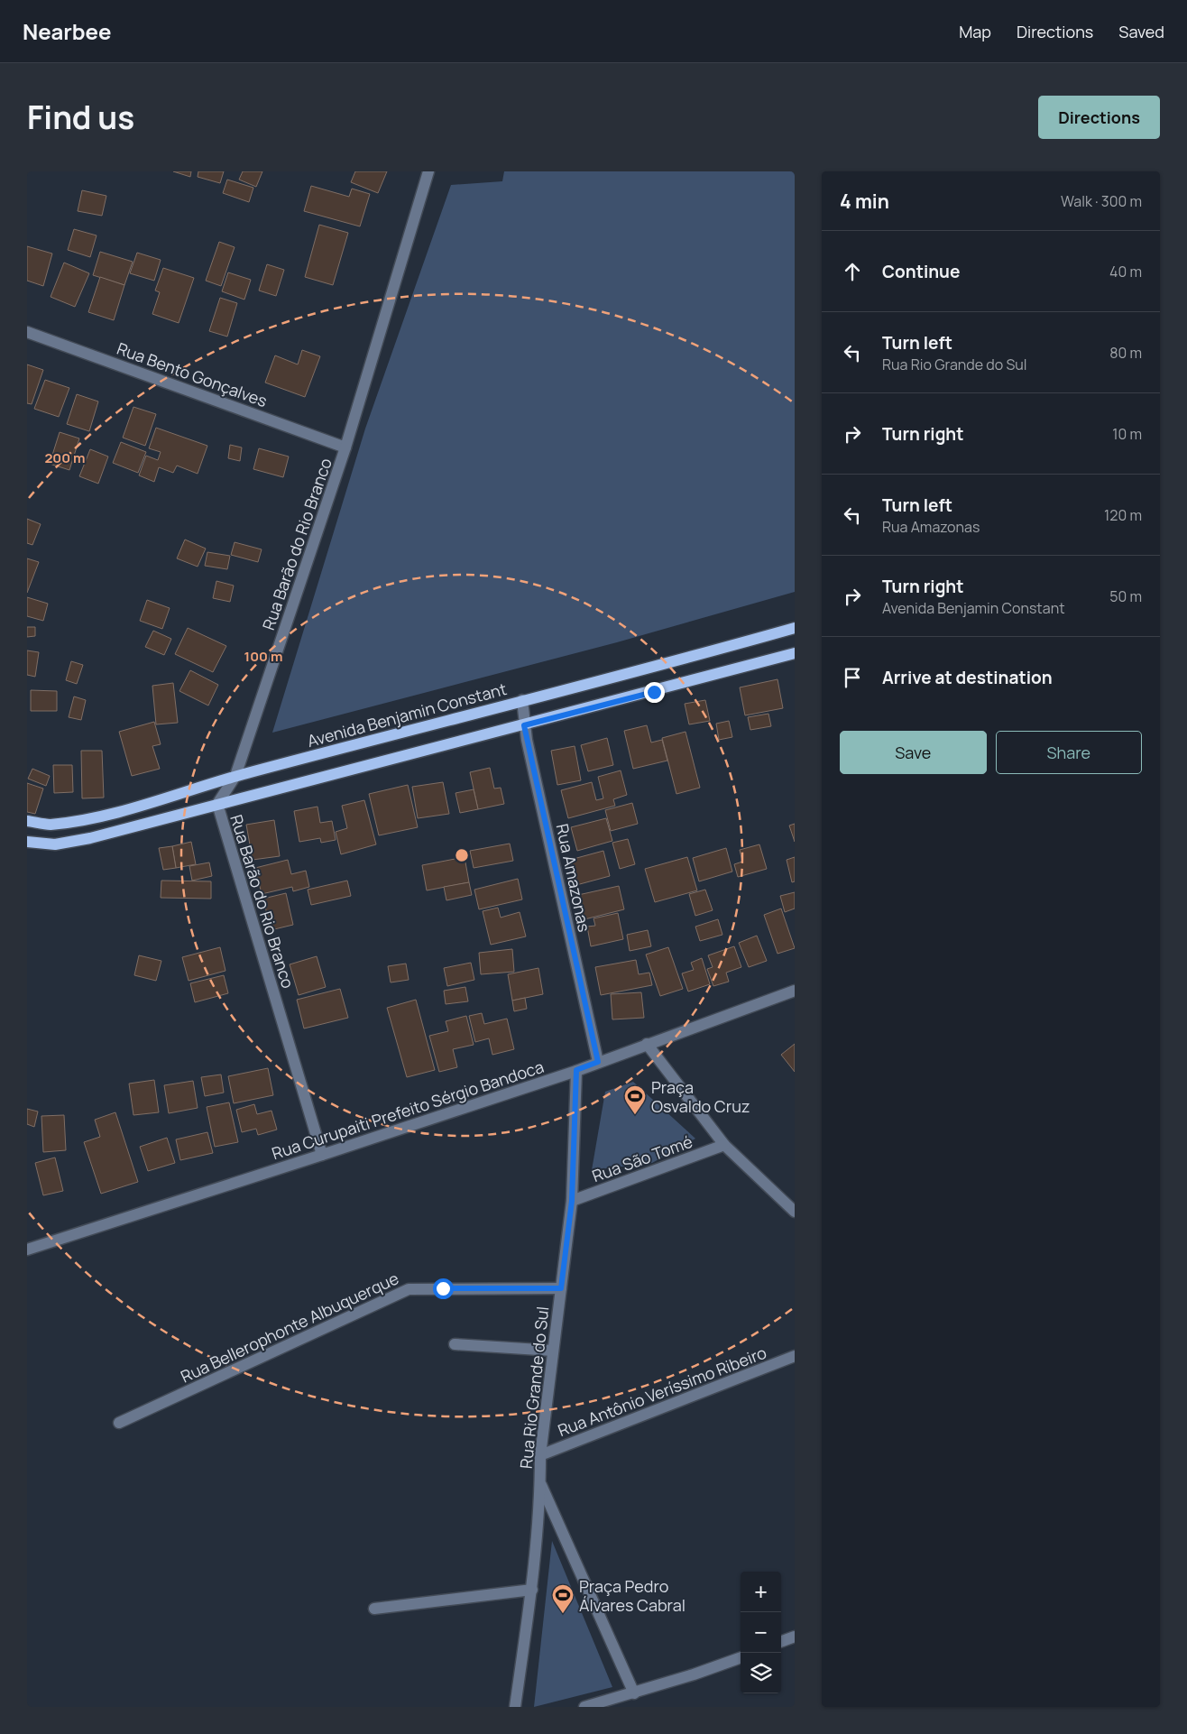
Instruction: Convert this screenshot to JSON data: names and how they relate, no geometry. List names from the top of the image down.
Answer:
{
  "streets": {
    "main road": ["Avenida Benjamin Constant"],
    "street": [
      "Rua Bento Gonçalves",
      "Rua Barão do Rio Branco",
      "Rua Amazonas",
      "Rua Curupaiti Prefeito Sérgio Bandoca",
      "Rua São Tomé",
      "Rua Bellerophonte Albuquerque",
      "Rua Rio Grande do Sul",
      "Rua Antônio Veríssimo Ribeiro"
    ]
  },
  "crossings": [
    ["Rua Bento Gonçalves", "Rua Barão do Rio Branco"],
    ["Rua Barão do Rio Branco", "Avenida Benjamin Constant"],
    ["Rua Barão do Rio Branco", "Rua Curupaiti Prefeito Sérgio Bandoca"],
    ["Avenida Benjamin Constant", "Rua Amazonas"],
    ["Rua Amazonas", "Rua Curupaiti Prefeito Sérgio Bandoca"],
    ["Rua Curupaiti Prefeito Sérgio Bandoca", "Rua Rio Grande do Sul"],
    ["Rua São Tomé", "Rua Rio Grande do Sul"],
    ["Rua Bellerophonte Albuquerque", "Rua Rio Grande do Sul"],
    ["Rua Rio Grande do Sul", "Rua Antônio Veríssimo Ribeiro"]
  ],
  "places": {
    "sports": ["Praça Osvaldo Cruz", "Praça Pedro Álvares Cabral"]
  },
  "page": {
    "header": "Nearbee",
    "nav": ["Map", "Directions", "Saved"],
    "title": "Find us",
    "buttons": [
      "Directions",
      ["Save", "Share"]
    ],
    "heading": ["4 min", "Walk · 300 m"],
    "list": [
      ["Continue", "40 m"],
      ["Turn left", "Rua Rio Grande do Sul", "80 m"],
      ["Turn right", "10 m"],
      ["Turn left", "Rua Amazonas", "120 m"],
      ["Turn right", "Avenida Benjamin Constant", "50 m"],
      "Arrive at destination"
    ],
    "map_buttons": ["+", "−"]
  },
  "rings": ["200 m", "100 m"]
}
